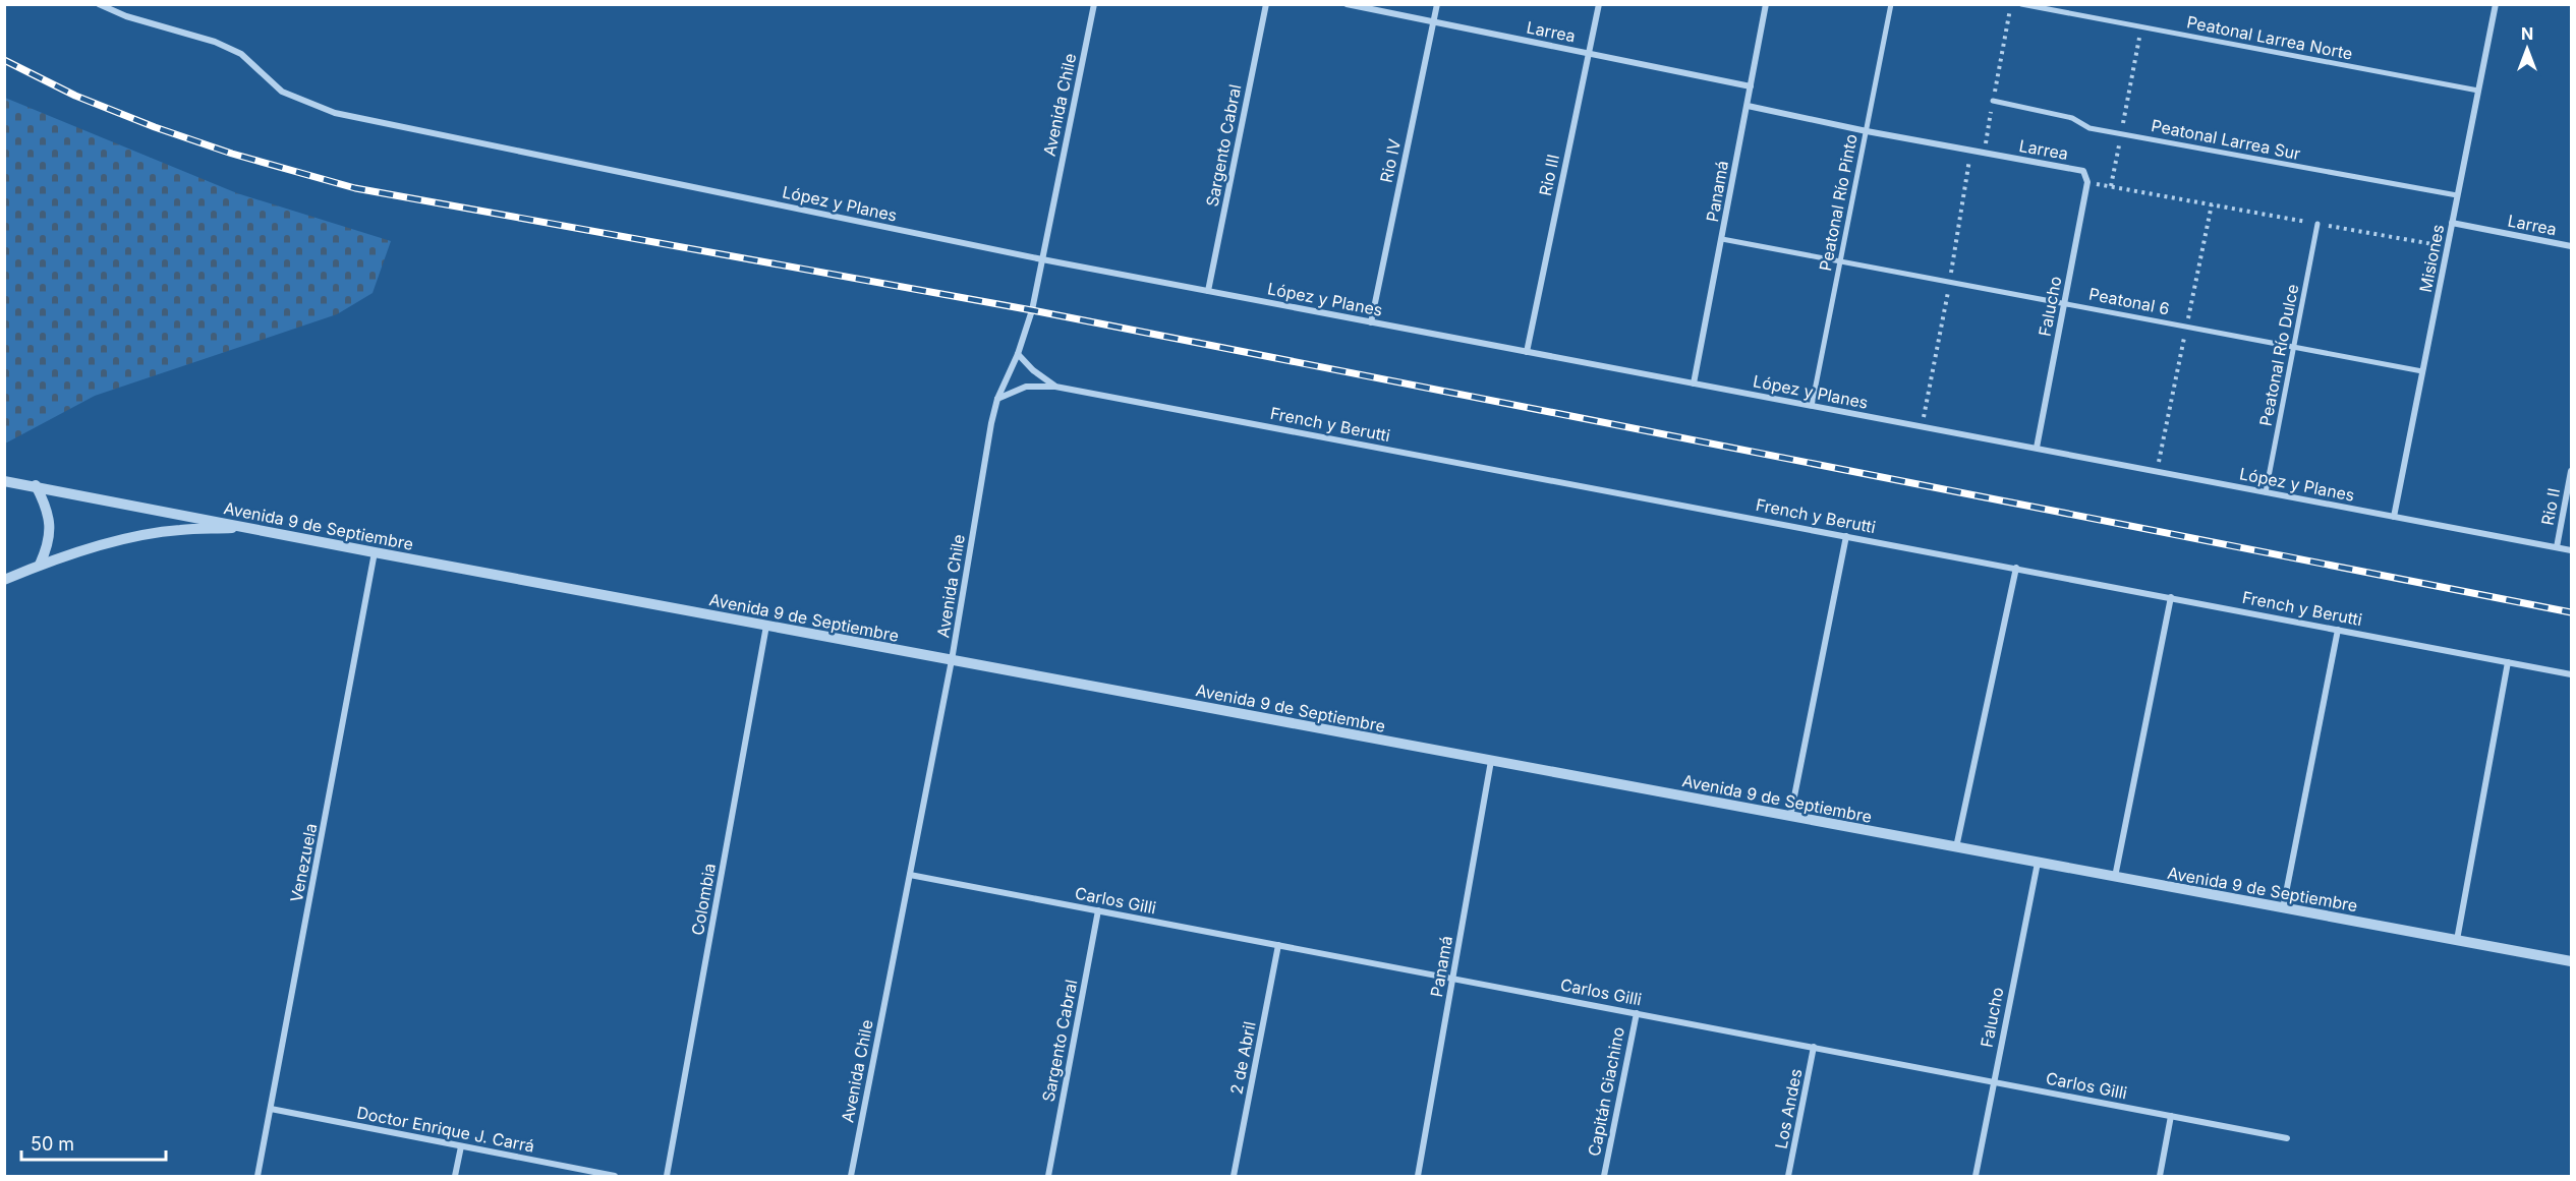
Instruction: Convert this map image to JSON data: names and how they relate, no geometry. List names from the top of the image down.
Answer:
{
  "streets": {
    "street": [
      "Larrea",
      "Peatonal Larrea Norte",
      "Avenida Chile",
      "Peatonal Larrea Sur",
      "Sargento Cabral",
      "Rio IV",
      "Rio III",
      "Panamá",
      "Peatonal Río Pinto",
      "López y Planes",
      "Misiones",
      "Peatonal 6",
      "Falucho",
      "Peatonal Río Dulce",
      "French y Berutti",
      "Rio II",
      "Avenida 9 de Septiembre",
      "Venezuela",
      "Colombia",
      "Carlos Gilli",
      "2 de Abril",
      "Capitán Giachino",
      "Los Andes",
      "Doctor Enrique J. Carrá"
    ]
  },
  "crossings": [
    ["Larrea", "Rio IV"],
    ["Larrea", "Rio III"],
    ["Larrea", "Panamá"],
    ["Larrea", "Peatonal Río Pinto"],
    ["Larrea", "Misiones"],
    ["Larrea", "Falucho"],
    ["Peatonal Larrea Norte", "Misiones"],
    ["Avenida Chile", "López y Planes"],
    ["Avenida Chile", "French y Berutti"],
    ["Avenida Chile", "Avenida 9 de Septiembre"],
    ["Avenida Chile", "Carlos Gilli"],
    ["Peatonal Larrea Sur", "Misiones"],
    ["Sargento Cabral", "López y Planes"],
    ["Sargento Cabral", "Carlos Gilli"],
    ["Rio IV", "López y Planes"],
    ["Rio III", "López y Planes"],
    ["Panamá", "López y Planes"],
    ["Panamá", "Peatonal 6"],
    ["Panamá", "Avenida 9 de Septiembre"],
    ["Panamá", "Carlos Gilli"],
    ["Peatonal Río Pinto", "López y Planes"],
    ["Peatonal Río Pinto", "Peatonal 6"],
    ["López y Planes", "Misiones"],
    ["López y Planes", "Falucho"],
    ["López y Planes", "Peatonal Río Dulce"],
    ["López y Planes", "Rio II"],
    ["Misiones", "Peatonal 6"],
    ["Peatonal 6", "Falucho"],
    ["Peatonal 6", "Peatonal Río Dulce"],
    ["Falucho", "Avenida 9 de Septiembre"],
    ["Falucho", "Carlos Gilli"],
    ["Avenida 9 de Septiembre", "Venezuela"],
    ["Avenida 9 de Septiembre", "Colombia"],
    ["Venezuela", "Doctor Enrique J. Carrá"],
    ["Carlos Gilli", "2 de Abril"],
    ["Carlos Gilli", "Capitán Giachino"],
    ["Carlos Gilli", "Los Andes"]
  ],
  "scale_bar": "50 m",
  "north": "top"
}
